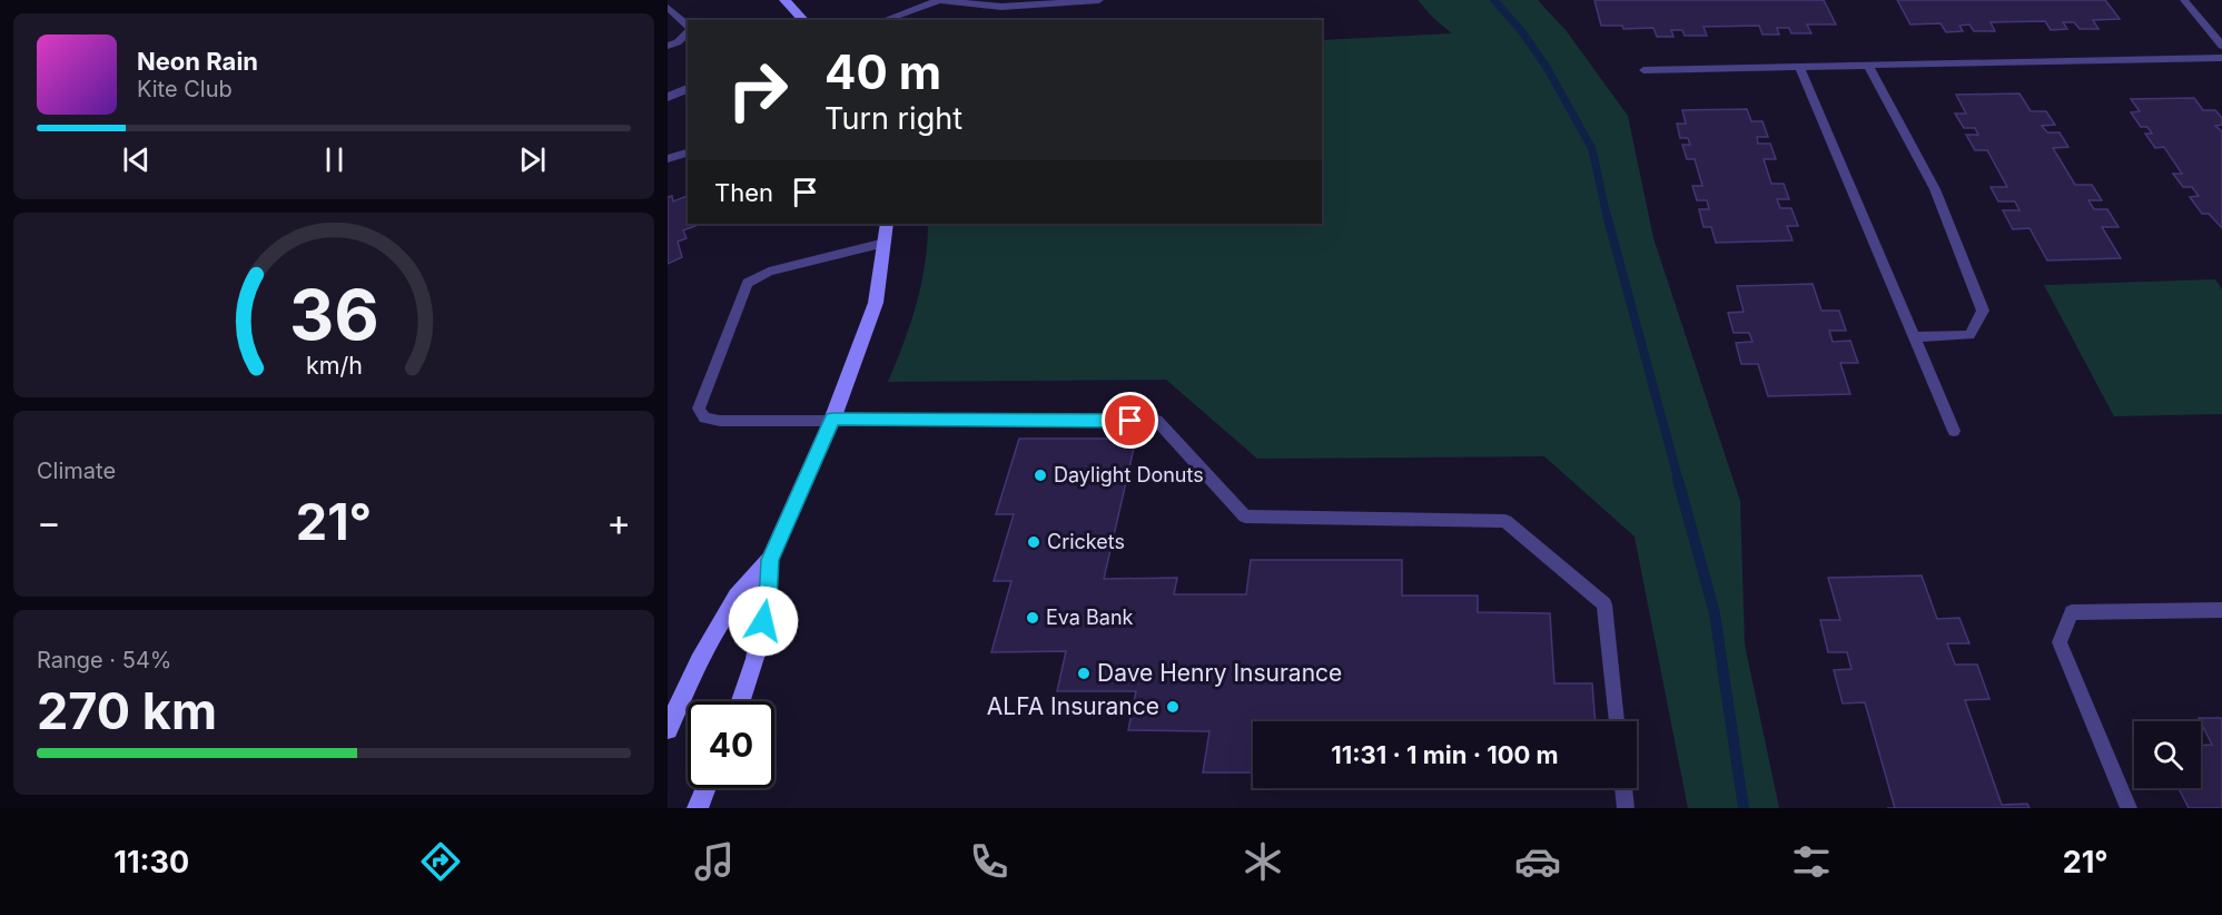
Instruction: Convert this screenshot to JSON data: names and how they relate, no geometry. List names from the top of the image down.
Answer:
{
  "places": [
    "Daylight Donuts",
    "Crickets",
    "Eva Bank",
    "Dave Henry Insurance",
    "ALFA Insurance"
  ],
  "page": {
    "turn": ["40 m", "Turn right"],
    "song": ["Neon Rain", "Kite Club"],
    "then": "Then",
    "tile": [
      "Climate",
      ["Range · 54%", "270 km"]
    ],
    "heat": ["−", "21°", "+"],
    "limit": "40",
    "trip": "11:31 · 1 min · 100 m",
    "tabs": ["11:30", "21°"],
    "gauge": ["36", "km/h"]
  }
}
